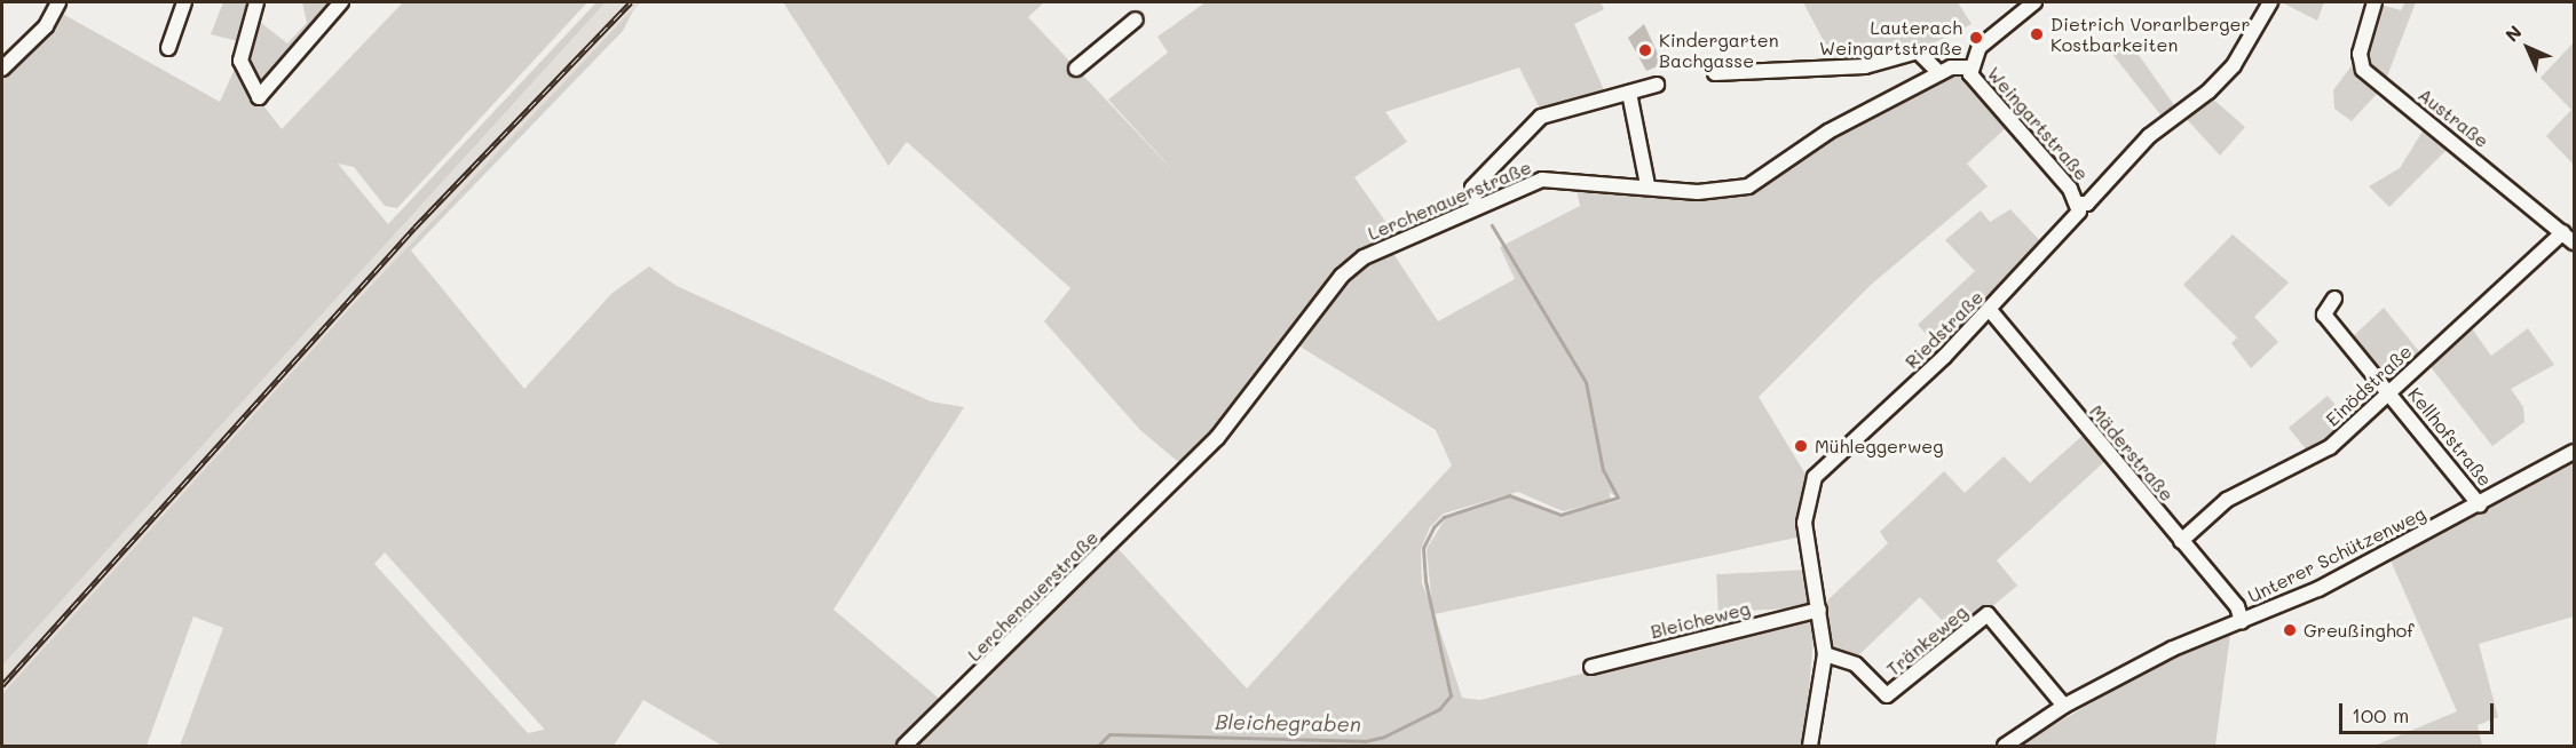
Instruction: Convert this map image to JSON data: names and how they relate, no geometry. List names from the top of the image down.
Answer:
{
  "streets": {
    "street": [
      "Austraße",
      "Weingartstraße",
      "Lerchenauerstraße",
      "Riedstraße",
      "Einödstraße",
      "Kellhofstraße",
      "Mäderstraße",
      "Unterer Schützenweg",
      "Bleicheweg",
      "Tränkeweg"
    ]
  },
  "crossings": [
    ["Austraße", "Einödstraße"],
    ["Weingartstraße", "Lerchenauerstraße"],
    ["Weingartstraße", "Riedstraße"],
    ["Riedstraße", "Mäderstraße"],
    ["Riedstraße", "Bleicheweg"],
    ["Riedstraße", "Tränkeweg"],
    ["Einödstraße", "Kellhofstraße"],
    ["Einödstraße", "Mäderstraße"],
    ["Kellhofstraße", "Unterer Schützenweg"],
    ["Mäderstraße", "Unterer Schützenweg"],
    ["Unterer Schützenweg", "Tränkeweg"]
  ],
  "water": ["Bleichegraben"],
  "places": [
    "Dietrich Vorarlberger Kostbarkeiten",
    "Lauterach Weingartstraße",
    "Kindergarten Bachgasse",
    "Mühleggerweg",
    "Greußinghof"
  ],
  "scale_bar": "100 m",
  "north": "top left"
}
